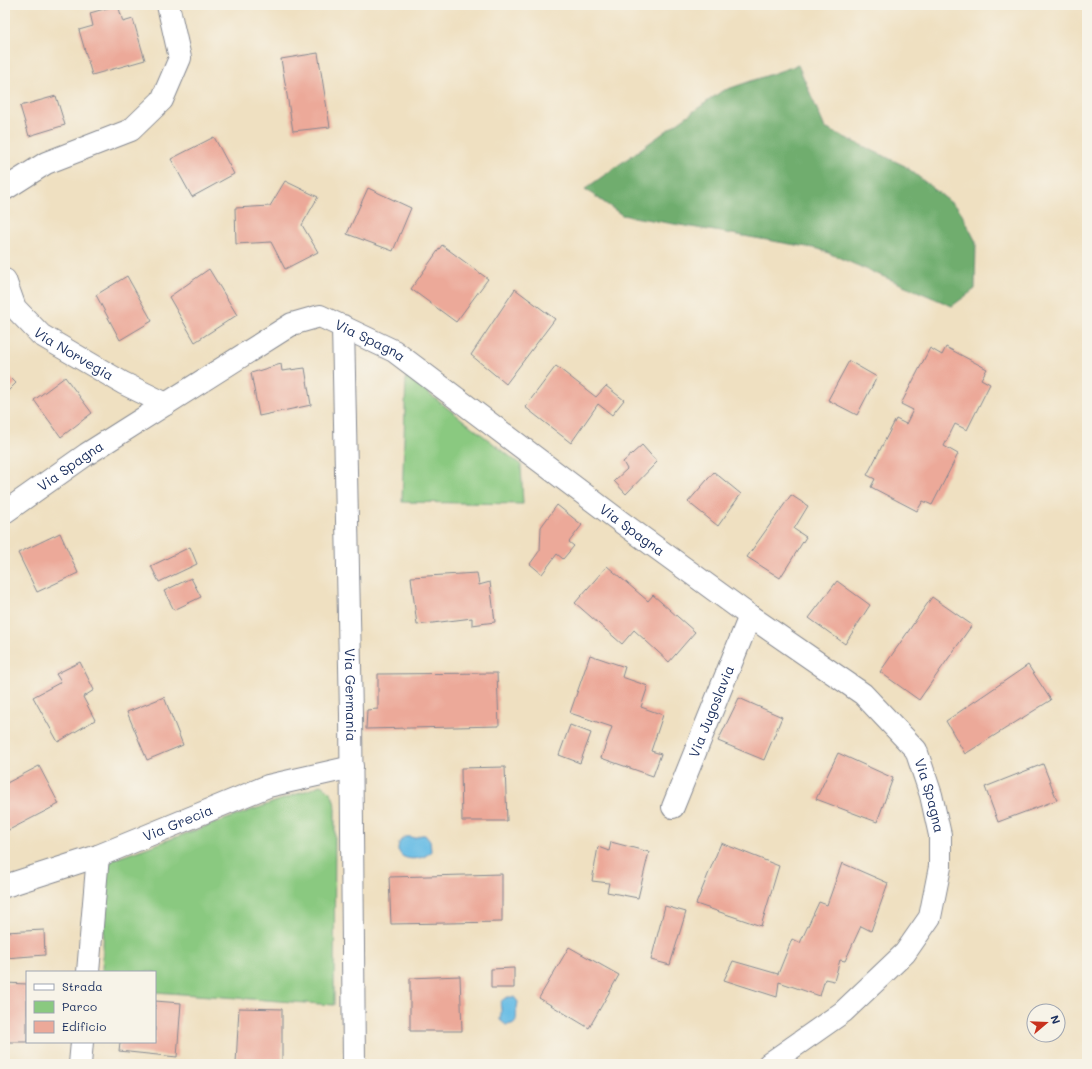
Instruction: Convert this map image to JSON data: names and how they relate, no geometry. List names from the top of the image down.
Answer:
{
  "streets": {
    "street": [
      "Via Spagna",
      "Via Norvegia",
      "Via Germania",
      "Via Jugoslavia",
      "Via Grecia"
    ]
  },
  "crossings": [
    ["Via Spagna", "Via Norvegia"],
    ["Via Spagna", "Via Germania"],
    ["Via Spagna", "Via Jugoslavia"],
    ["Via Germania", "Via Grecia"]
  ],
  "legend": ["Strada", "Parco", "Edificio"],
  "north": "right"
}
